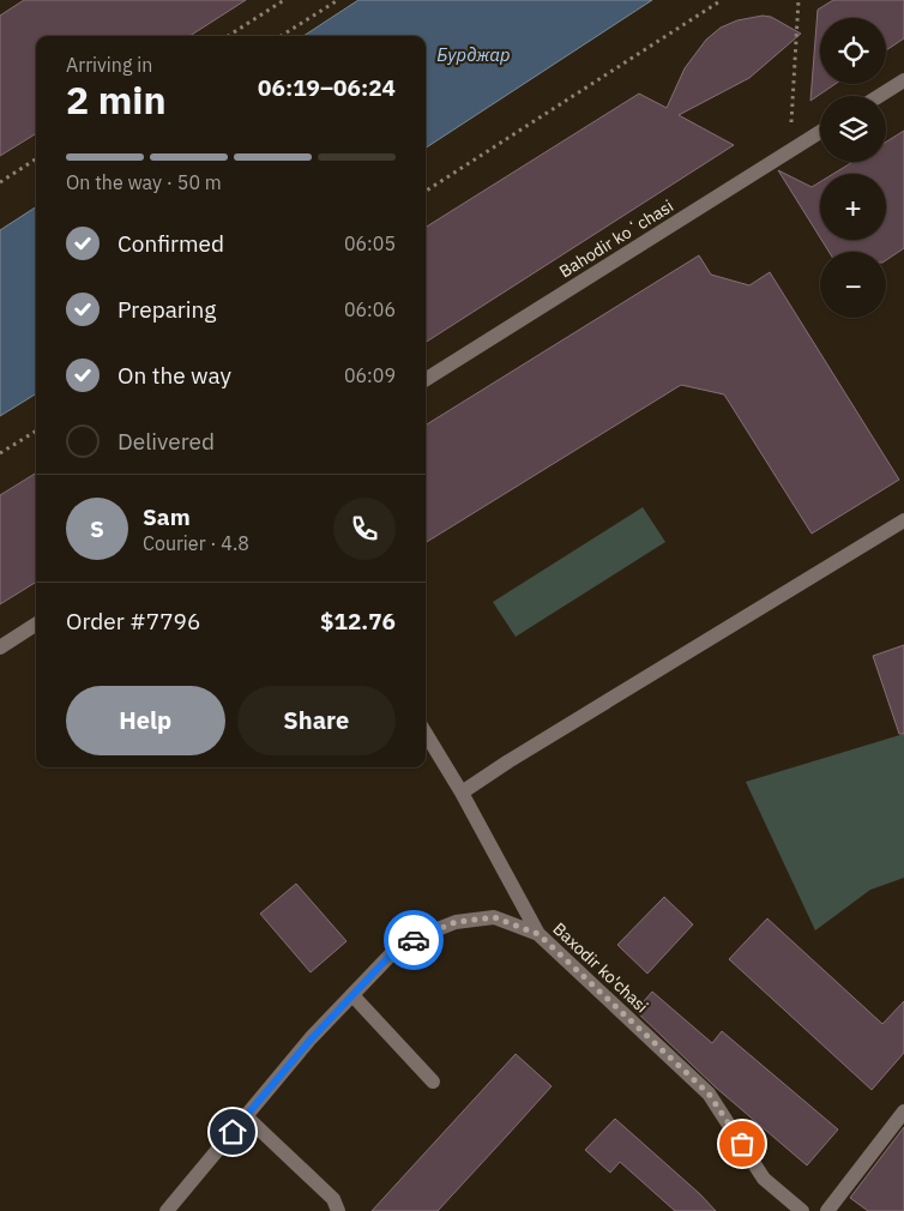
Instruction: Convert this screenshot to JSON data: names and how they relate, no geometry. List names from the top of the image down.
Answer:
{
  "streets": {
    "street": ["Bahodir koʻchasi", "Baxodir ko'chasi"]
  },
  "water": ["Бурджар"],
  "page": {
    "map_buttons": ["+", "−"],
    "heading": ["2 min", "Arriving in", "06:19–06:24"],
    "panel": [
      "Sam",
      "Courier · 4.8",
      "Order #7796",
      "$12.76"
    ],
    "bar": "On the way · 50 m",
    "list": [
      ["Confirmed", "06:05"],
      ["Preparing", "06:06"],
      ["On the way", "06:09"],
      "Delivered"
    ],
    "round": "S",
    "buttons": ["Help", "Share"]
  }
}
